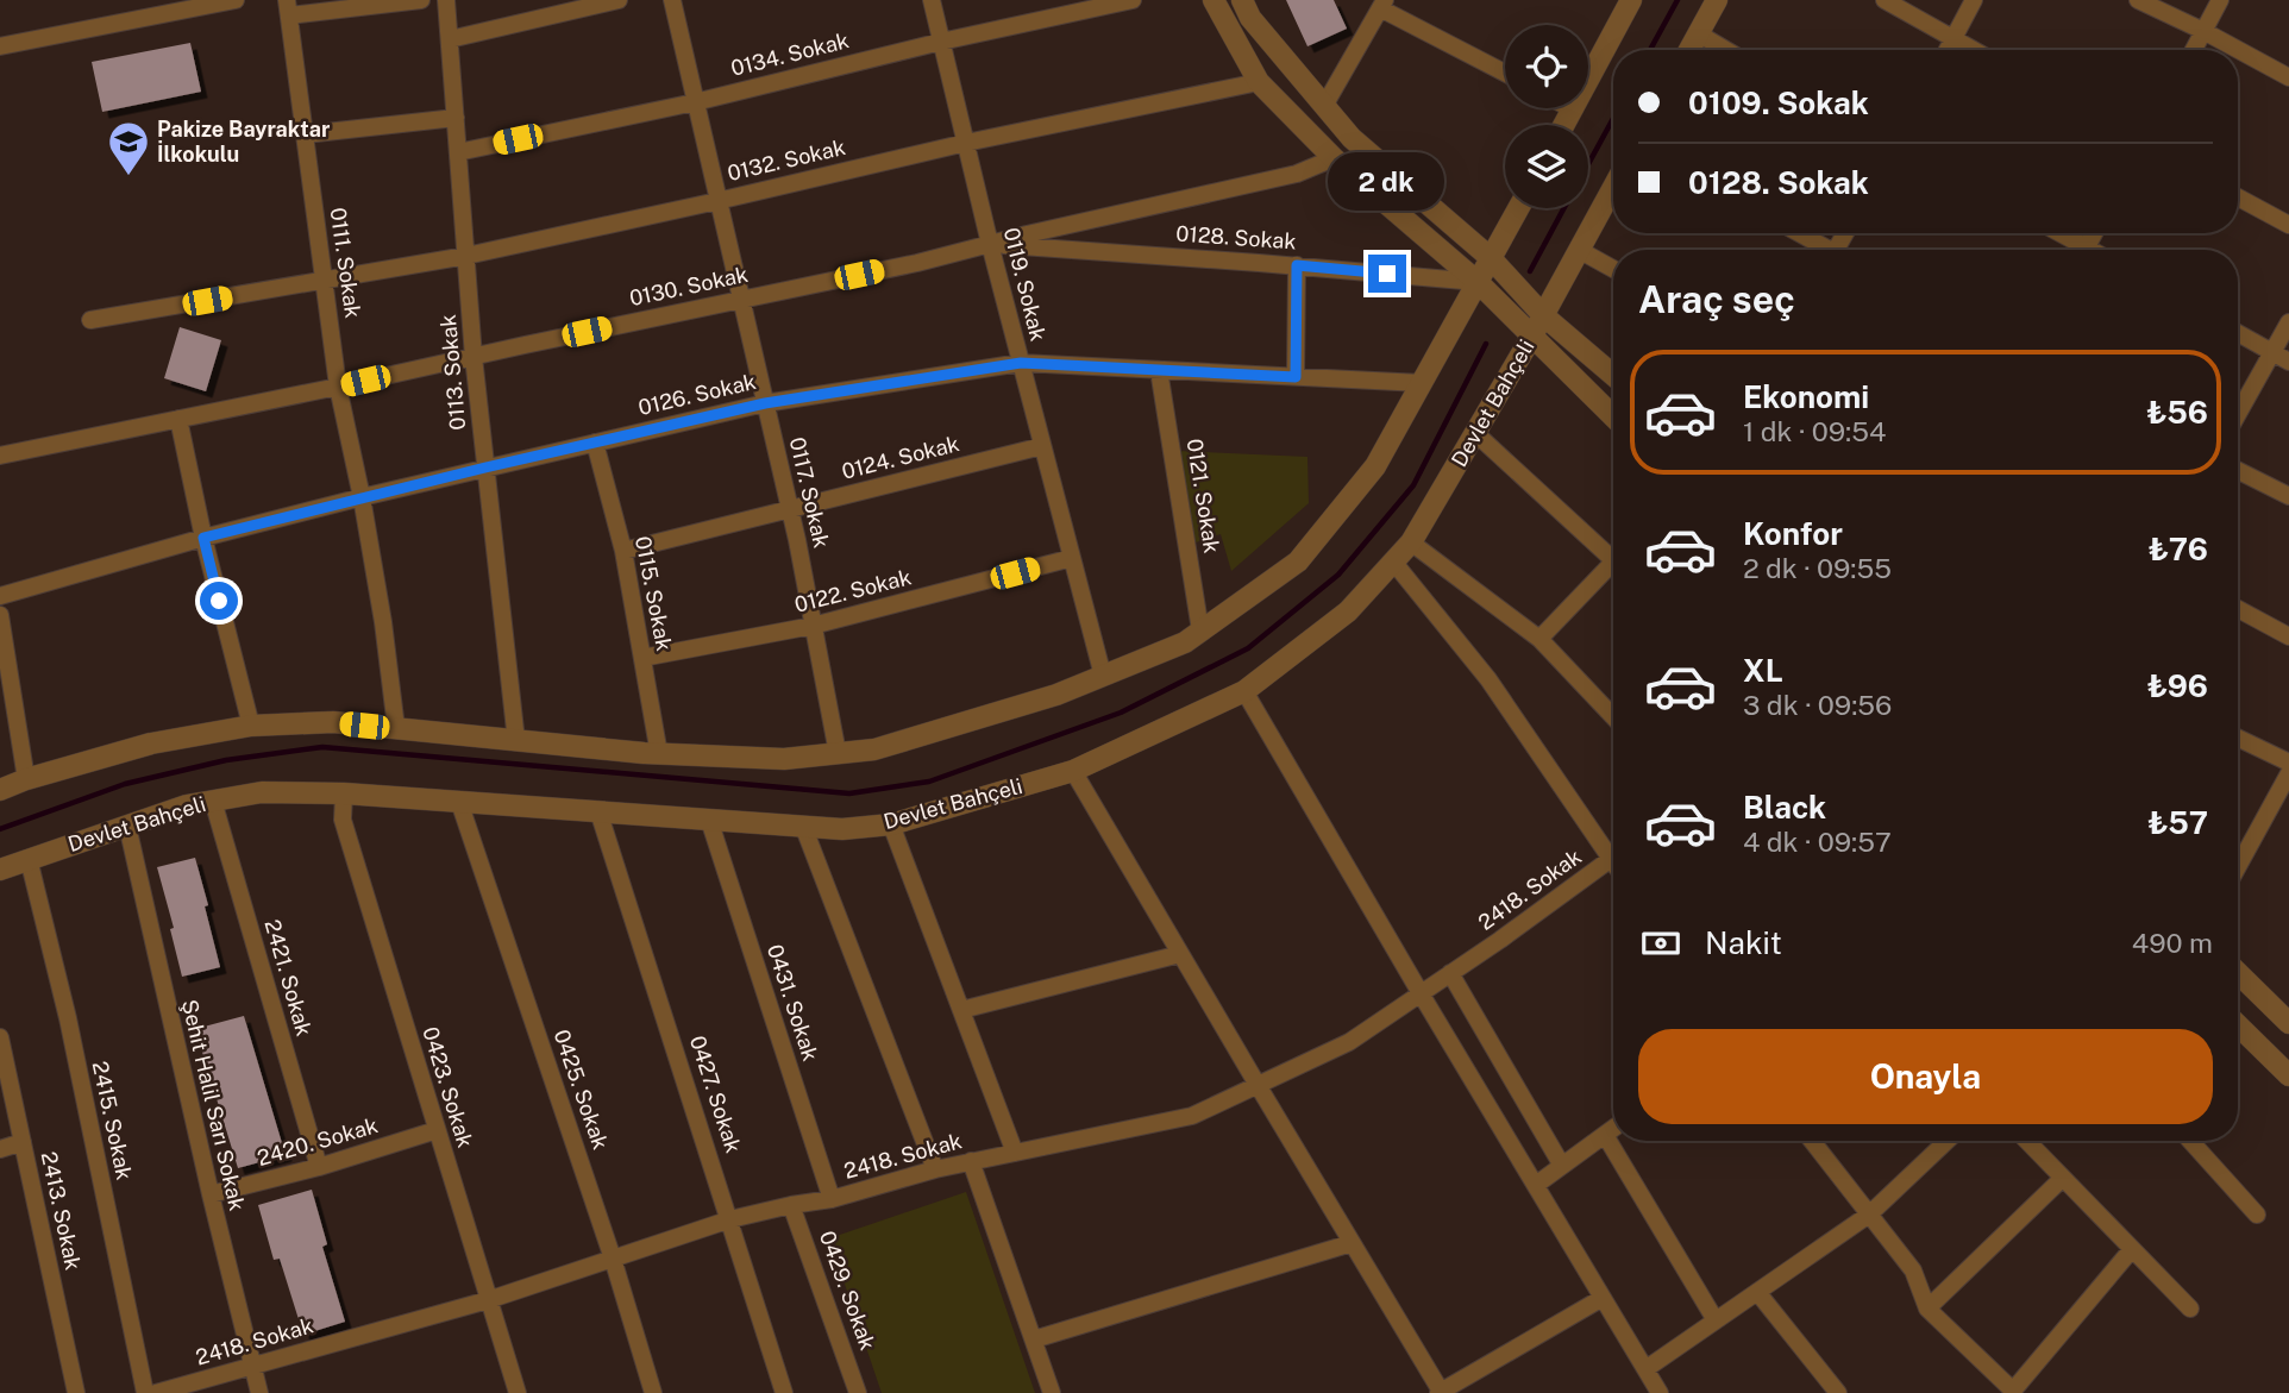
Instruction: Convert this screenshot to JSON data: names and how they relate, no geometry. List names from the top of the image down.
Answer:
{
  "streets": {
    "street": [
      "0134. Sokak",
      "0132. Sokak",
      "0128. Sokak",
      "0111. Sokak",
      "0119. Sokak",
      "0130. Sokak",
      "0113. Sokak",
      "0126. Sokak",
      "Devlet Bahçeli",
      "0124. Sokak",
      "0117. Sokak",
      "0121. Sokak",
      "0122. Sokak",
      "0115. Sokak",
      "2418. Sokak",
      "2421. Sokak",
      "0431. Sokak",
      "0423. Sokak",
      "0425. Sokak",
      "0427. Sokak",
      "Şehit Halil Sarı Sokak",
      "2415. Sokak",
      "2420. Sokak",
      "2413. Sokak",
      "0429. Sokak"
    ]
  },
  "crossings": [
    ["0134. Sokak", "0119. Sokak"],
    ["0134. Sokak", "0113. Sokak"],
    ["0134. Sokak", "0117. Sokak"],
    ["0132. Sokak", "0111. Sokak"],
    ["0132. Sokak", "0119. Sokak"],
    ["0132. Sokak", "0113. Sokak"],
    ["0132. Sokak", "0117. Sokak"],
    ["0128. Sokak", "0119. Sokak"],
    ["0128. Sokak", "0130. Sokak"],
    ["0111. Sokak", "0130. Sokak"],
    ["0111. Sokak", "0126. Sokak"],
    ["0119. Sokak", "0130. Sokak"],
    ["0119. Sokak", "0126. Sokak"],
    ["0119. Sokak", "0124. Sokak"],
    ["0119. Sokak", "0122. Sokak"],
    ["0130. Sokak", "0113. Sokak"],
    ["0130. Sokak", "0117. Sokak"],
    ["0113. Sokak", "0126. Sokak"],
    ["0126. Sokak", "0117. Sokak"],
    ["0126. Sokak", "0121. Sokak"],
    ["0126. Sokak", "0115. Sokak"],
    ["Devlet Bahçeli", "2421. Sokak"],
    ["Devlet Bahçeli", "0431. Sokak"],
    ["Devlet Bahçeli", "0423. Sokak"],
    ["Devlet Bahçeli", "0425. Sokak"],
    ["Devlet Bahçeli", "0427. Sokak"],
    ["Devlet Bahçeli", "Şehit Halil Sarı Sokak"],
    ["Devlet Bahçeli", "2415. Sokak"],
    ["0124. Sokak", "0117. Sokak"],
    ["0124. Sokak", "0115. Sokak"],
    ["0117. Sokak", "0122. Sokak"],
    ["0122. Sokak", "0115. Sokak"],
    ["2418. Sokak", "0431. Sokak"],
    ["2418. Sokak", "0423. Sokak"],
    ["2418. Sokak", "0425. Sokak"],
    ["2418. Sokak", "0427. Sokak"],
    ["2418. Sokak", "Şehit Halil Sarı Sokak"],
    ["2418. Sokak", "0429. Sokak"],
    ["2421. Sokak", "2420. Sokak"],
    ["0423. Sokak", "2420. Sokak"],
    ["Şehit Halil Sarı Sokak", "2420. Sokak"]
  ],
  "places": {
    "school or university": ["Pakize Bayraktar İlkokulu"]
  },
  "page": {
    "banner": ["0109. Sokak", "0128. Sokak"],
    "bubble": "2 dk",
    "heading": "Araç seç",
    "list": [
      {
        "name": "Ekonomi",
        "note": "1 dk · 09:54",
        "value": "₺56"
      },
      {
        "name": "Konfor",
        "note": "2 dk · 09:55",
        "value": "₺76"
      },
      {
        "name": "XL",
        "note": "3 dk · 09:56",
        "value": "₺96"
      },
      {
        "name": "Black",
        "note": "4 dk · 09:57",
        "value": "₺57"
      }
    ],
    "pay": ["Nakit", "490 m"],
    "buttons": "Onayla"
  }
}
